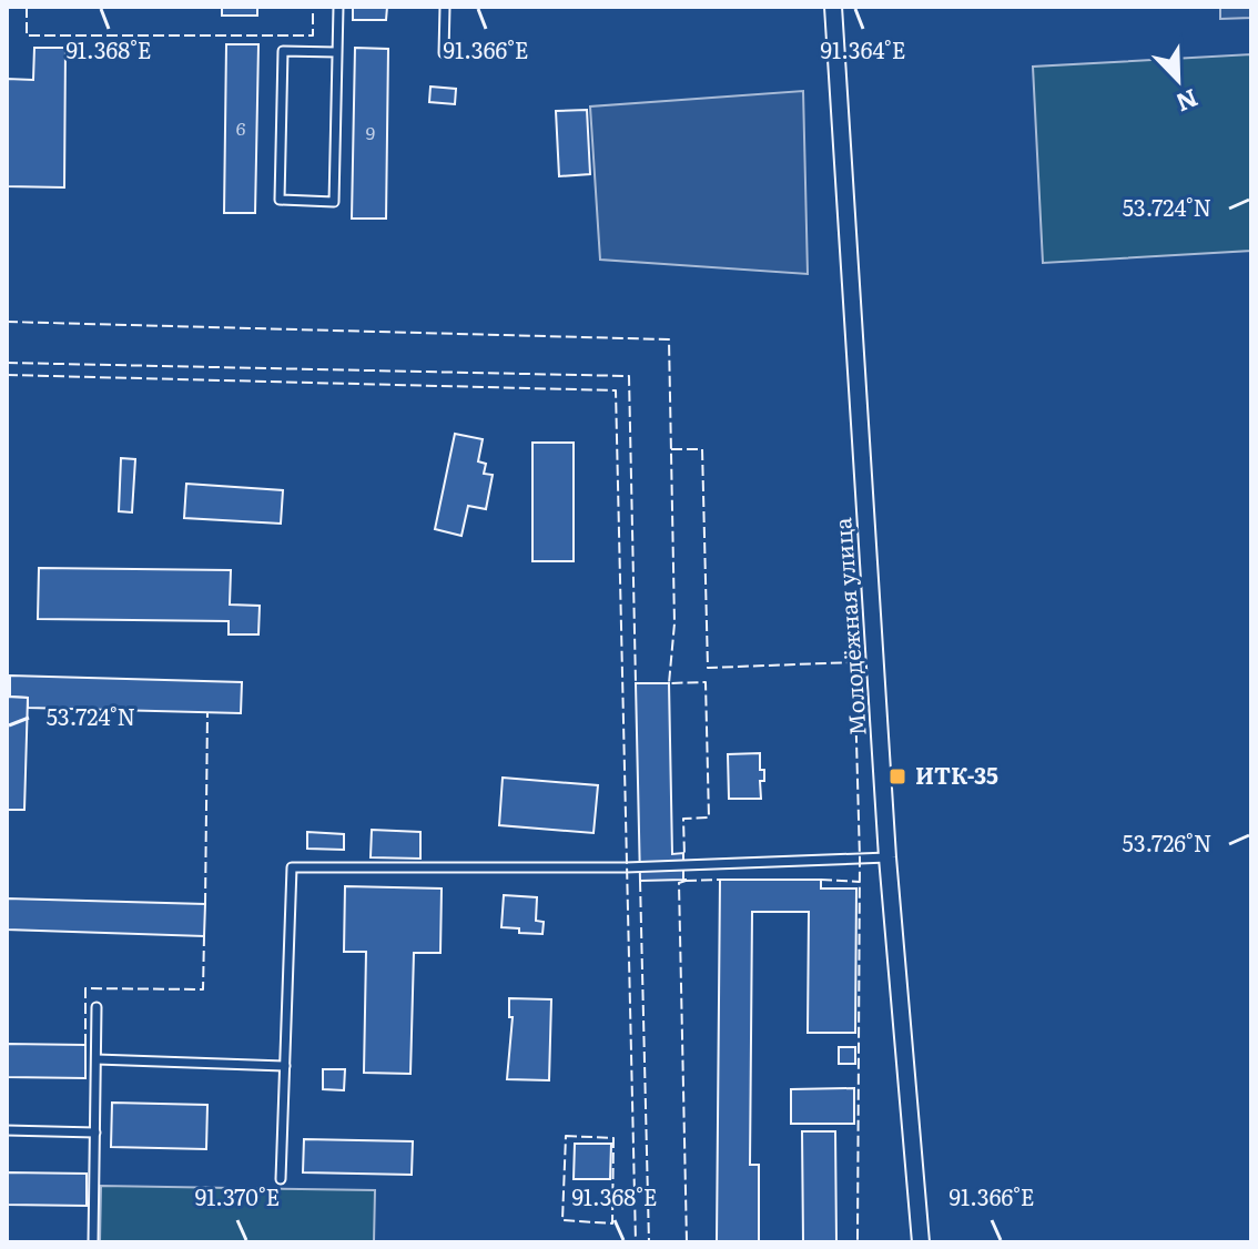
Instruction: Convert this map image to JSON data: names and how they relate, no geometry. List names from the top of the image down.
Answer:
{
  "streets": {
    "street": ["Молодёжная улица"]
  },
  "places": {
    "transit": ["ИТК-35"]
  },
  "house_numbers": ["6", "9"],
  "north": "bottom right",
  "coordinates": [
    "91.368°E",
    "91.366°E",
    "91.364°E",
    "53.724°N",
    "53.726°N",
    "91.370°E"
  ]
}
